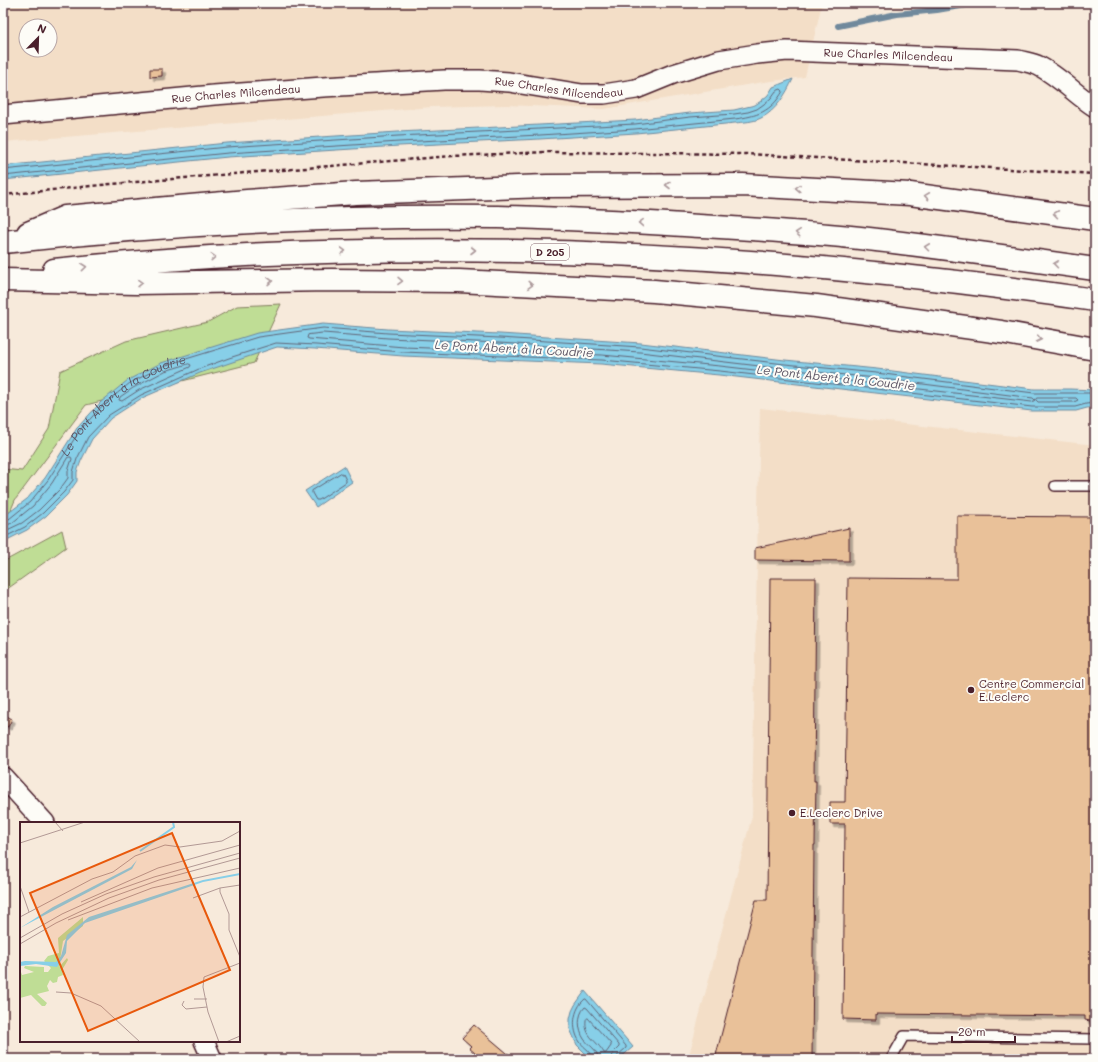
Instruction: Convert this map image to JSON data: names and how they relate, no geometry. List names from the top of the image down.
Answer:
{
  "streets": {
    "highway": ["D 205"],
    "street": ["Rue Charles Milcendeau"]
  },
  "water": ["Le Pont Abert à la Coudrie"],
  "places": ["Centre Commercial E.Leclerc", "E.Leclerc Drive"],
  "scale_bar": "20 m",
  "north": "top right"
}
